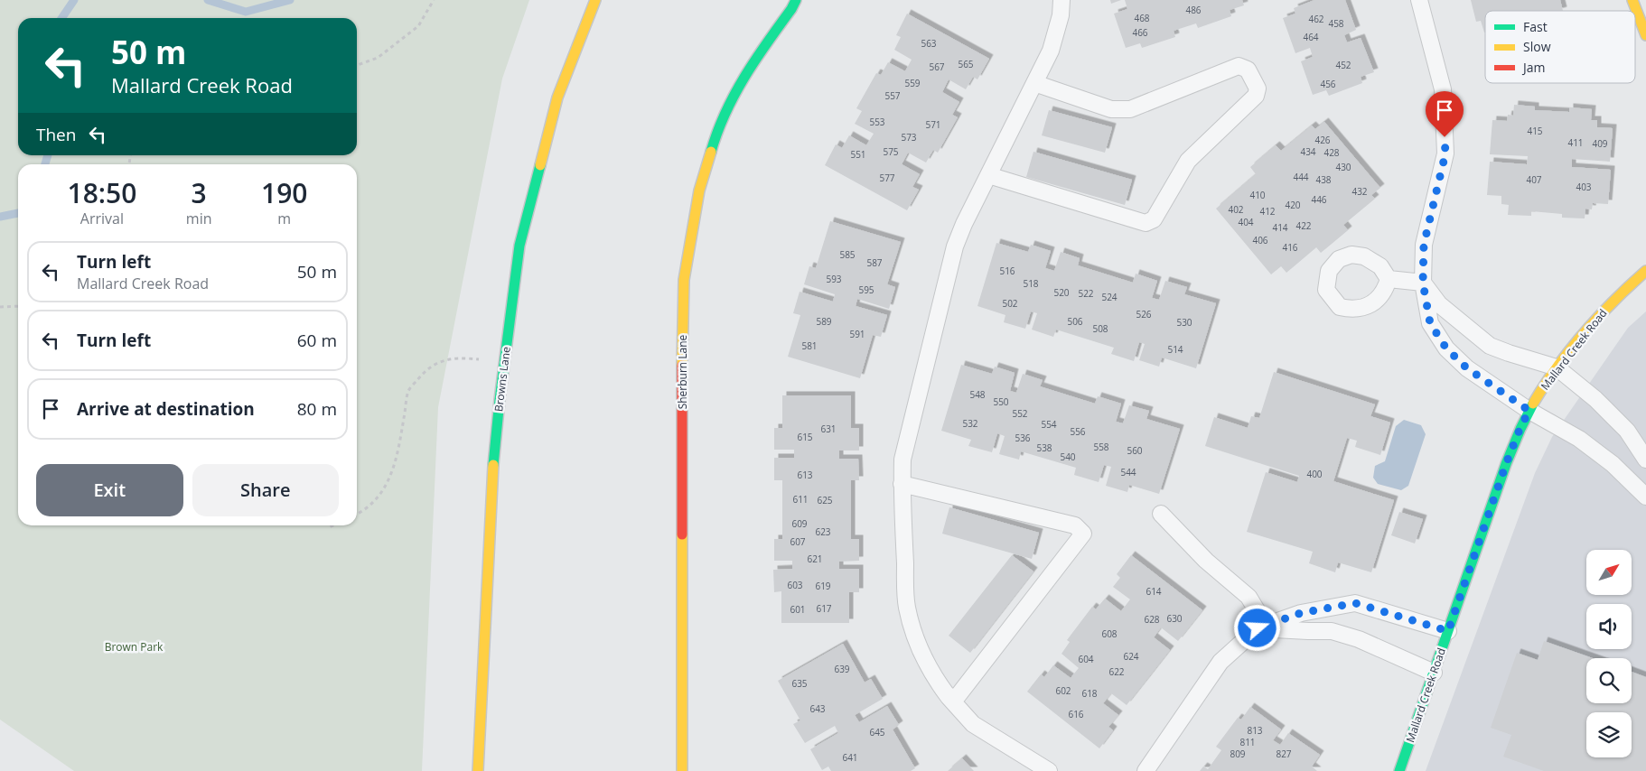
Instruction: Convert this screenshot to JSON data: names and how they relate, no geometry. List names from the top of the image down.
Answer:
{
  "streets": {
    "street": ["Mallard Creek Road", "Sherburn Lane", "Browns Lane"]
  },
  "parks": ["Brown Park"],
  "house_numbers": [
    "486",
    "468",
    "462",
    "458",
    "466",
    "464",
    "563",
    "565",
    "452",
    "567",
    "559",
    "456",
    "557",
    "553",
    "571",
    "415",
    "573",
    "426",
    "411",
    "409",
    "575",
    "434",
    "428",
    "551",
    "430",
    "444",
    "577",
    "438",
    "407",
    "403",
    "432",
    "410",
    "446",
    "420",
    "402",
    "412",
    "404",
    "422",
    "414",
    "406",
    "416",
    "585",
    "587",
    "516",
    "593",
    "518",
    "595",
    "520",
    "522",
    "524",
    "502",
    "526",
    "589",
    "506",
    "530",
    "508",
    "591",
    "581",
    "514",
    "548",
    "550",
    "552",
    "532",
    "554",
    "631",
    "556",
    "615",
    "536",
    "558",
    "538",
    "560",
    "540",
    "544",
    "400",
    "613",
    "611",
    "625",
    "609",
    "623",
    "607",
    "621",
    "603",
    "619",
    "614",
    "617",
    "601",
    "630",
    "628",
    "608",
    "624",
    "604",
    "639",
    "622",
    "635",
    "602",
    "618",
    "643",
    "616",
    "813",
    "645",
    "811",
    "809",
    "827",
    "641"
  ],
  "legend": ["Fast", "Slow", "Jam"],
  "north": "top right",
  "page": {
    "turn": ["50 m", "Mallard Creek Road"],
    "then": "Then",
    "eta": [
      "18:50",
      "Arrival",
      "3",
      "min",
      "190",
      "m"
    ],
    "list": [
      {
        "name": "Turn left",
        "note": "Mallard Creek Road",
        "value": "50 m"
      },
      {
        "name": "Turn left",
        "value": "60 m"
      },
      {
        "name": "Arrive at destination",
        "value": "80 m"
      }
    ],
    "buttons": ["Exit", "Share"]
  }
}
